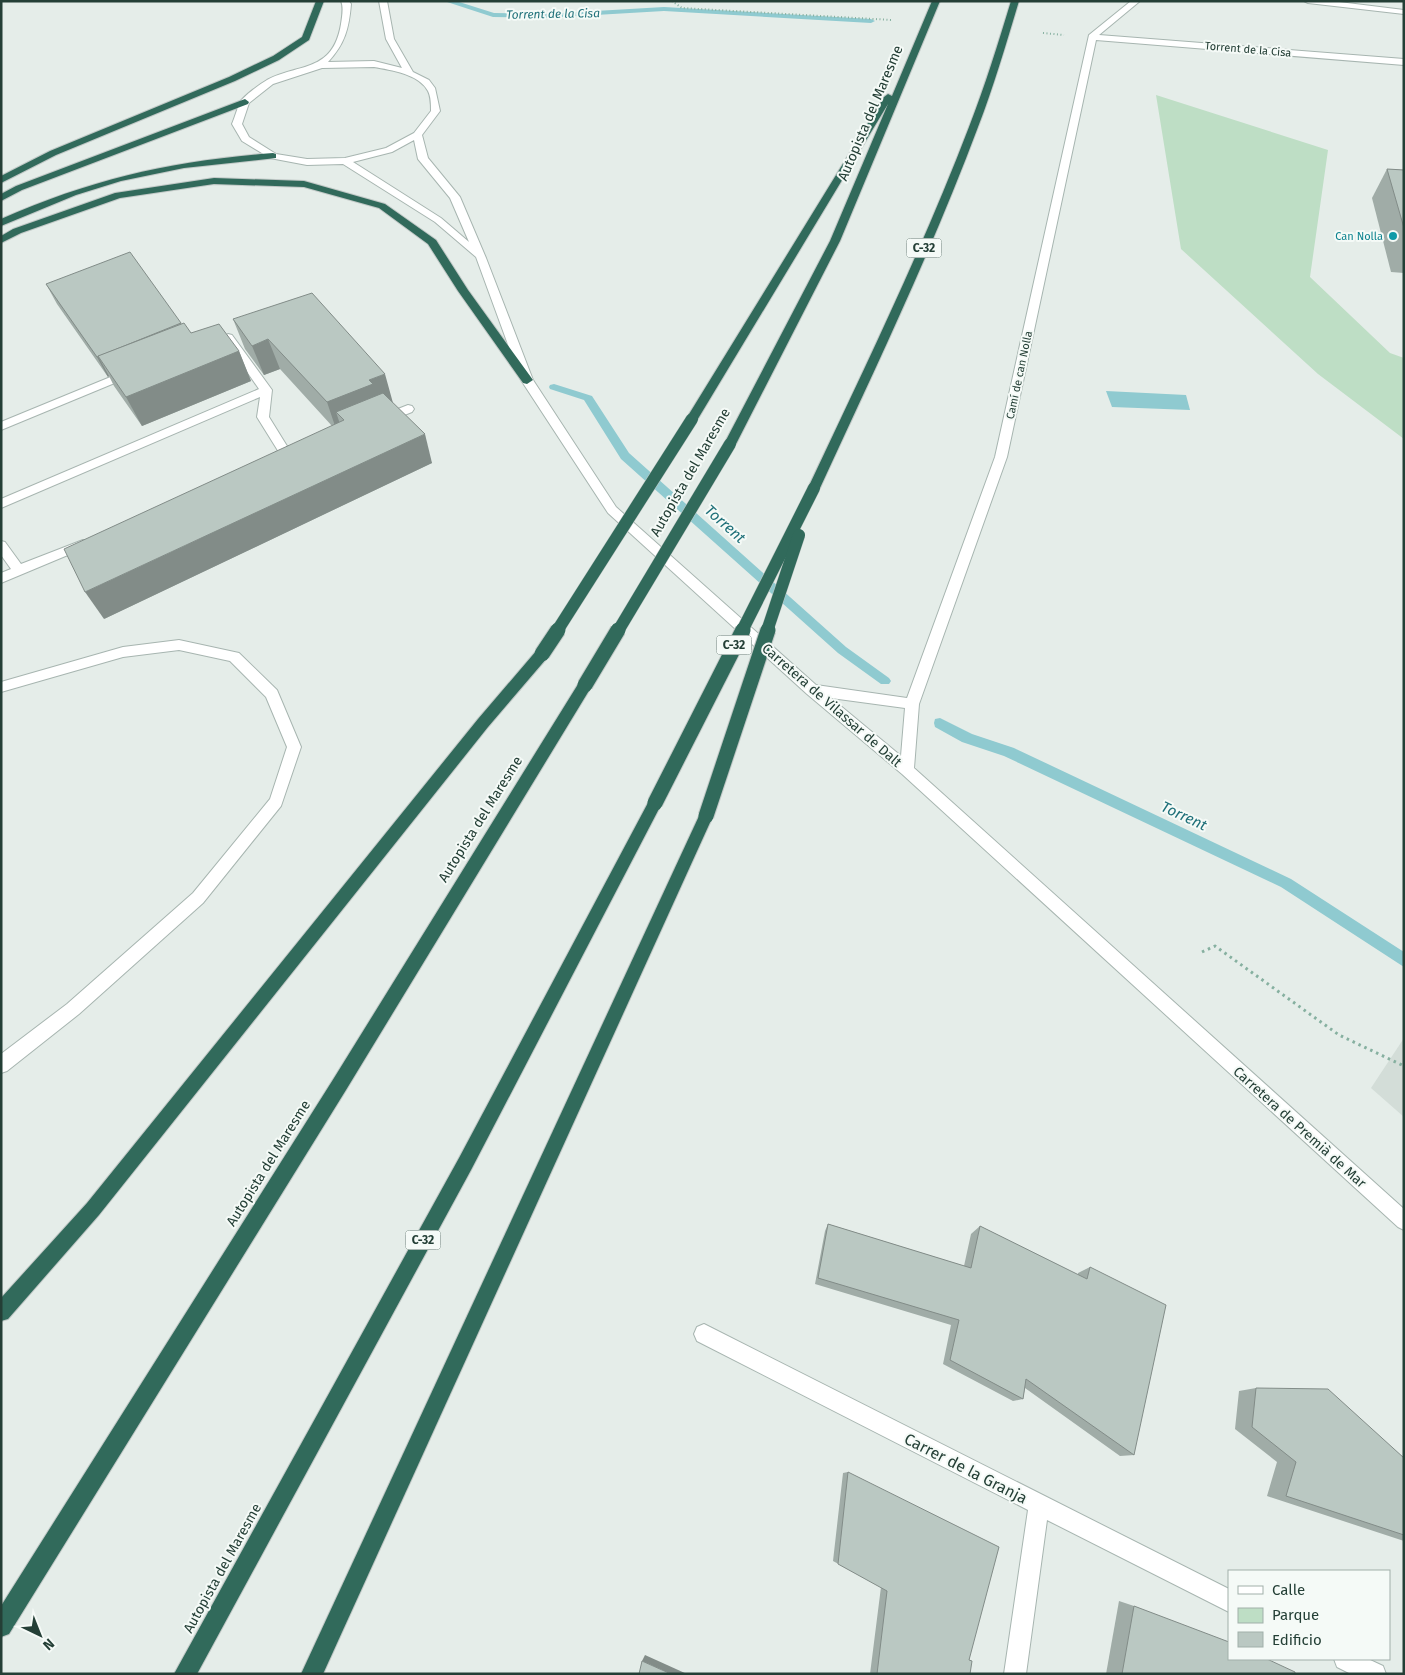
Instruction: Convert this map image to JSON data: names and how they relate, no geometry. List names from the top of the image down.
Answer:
{
  "streets": {
    "highway": ["Autopista del Maresme", "C-32"],
    "street": [
      "Torrent de la Cisa",
      "Camí de can Nolla",
      "Carretera de Vilassar de Dalt",
      "Carretera de Premià de Mar",
      "Carrer de la Granja"
    ]
  },
  "crossings": [
    ["Torrent de la Cisa", "Camí de can Nolla"],
    ["Camí de can Nolla", "Carretera de Vilassar de Dalt"],
    ["Carretera de Vilassar de Dalt", "Carretera de Premià de Mar"]
  ],
  "water": ["Torrent de la Cisa", "Torrent"],
  "places": ["Can Nolla"],
  "legend": ["Calle", "Parque", "Edificio"],
  "north": "bottom right"
}
